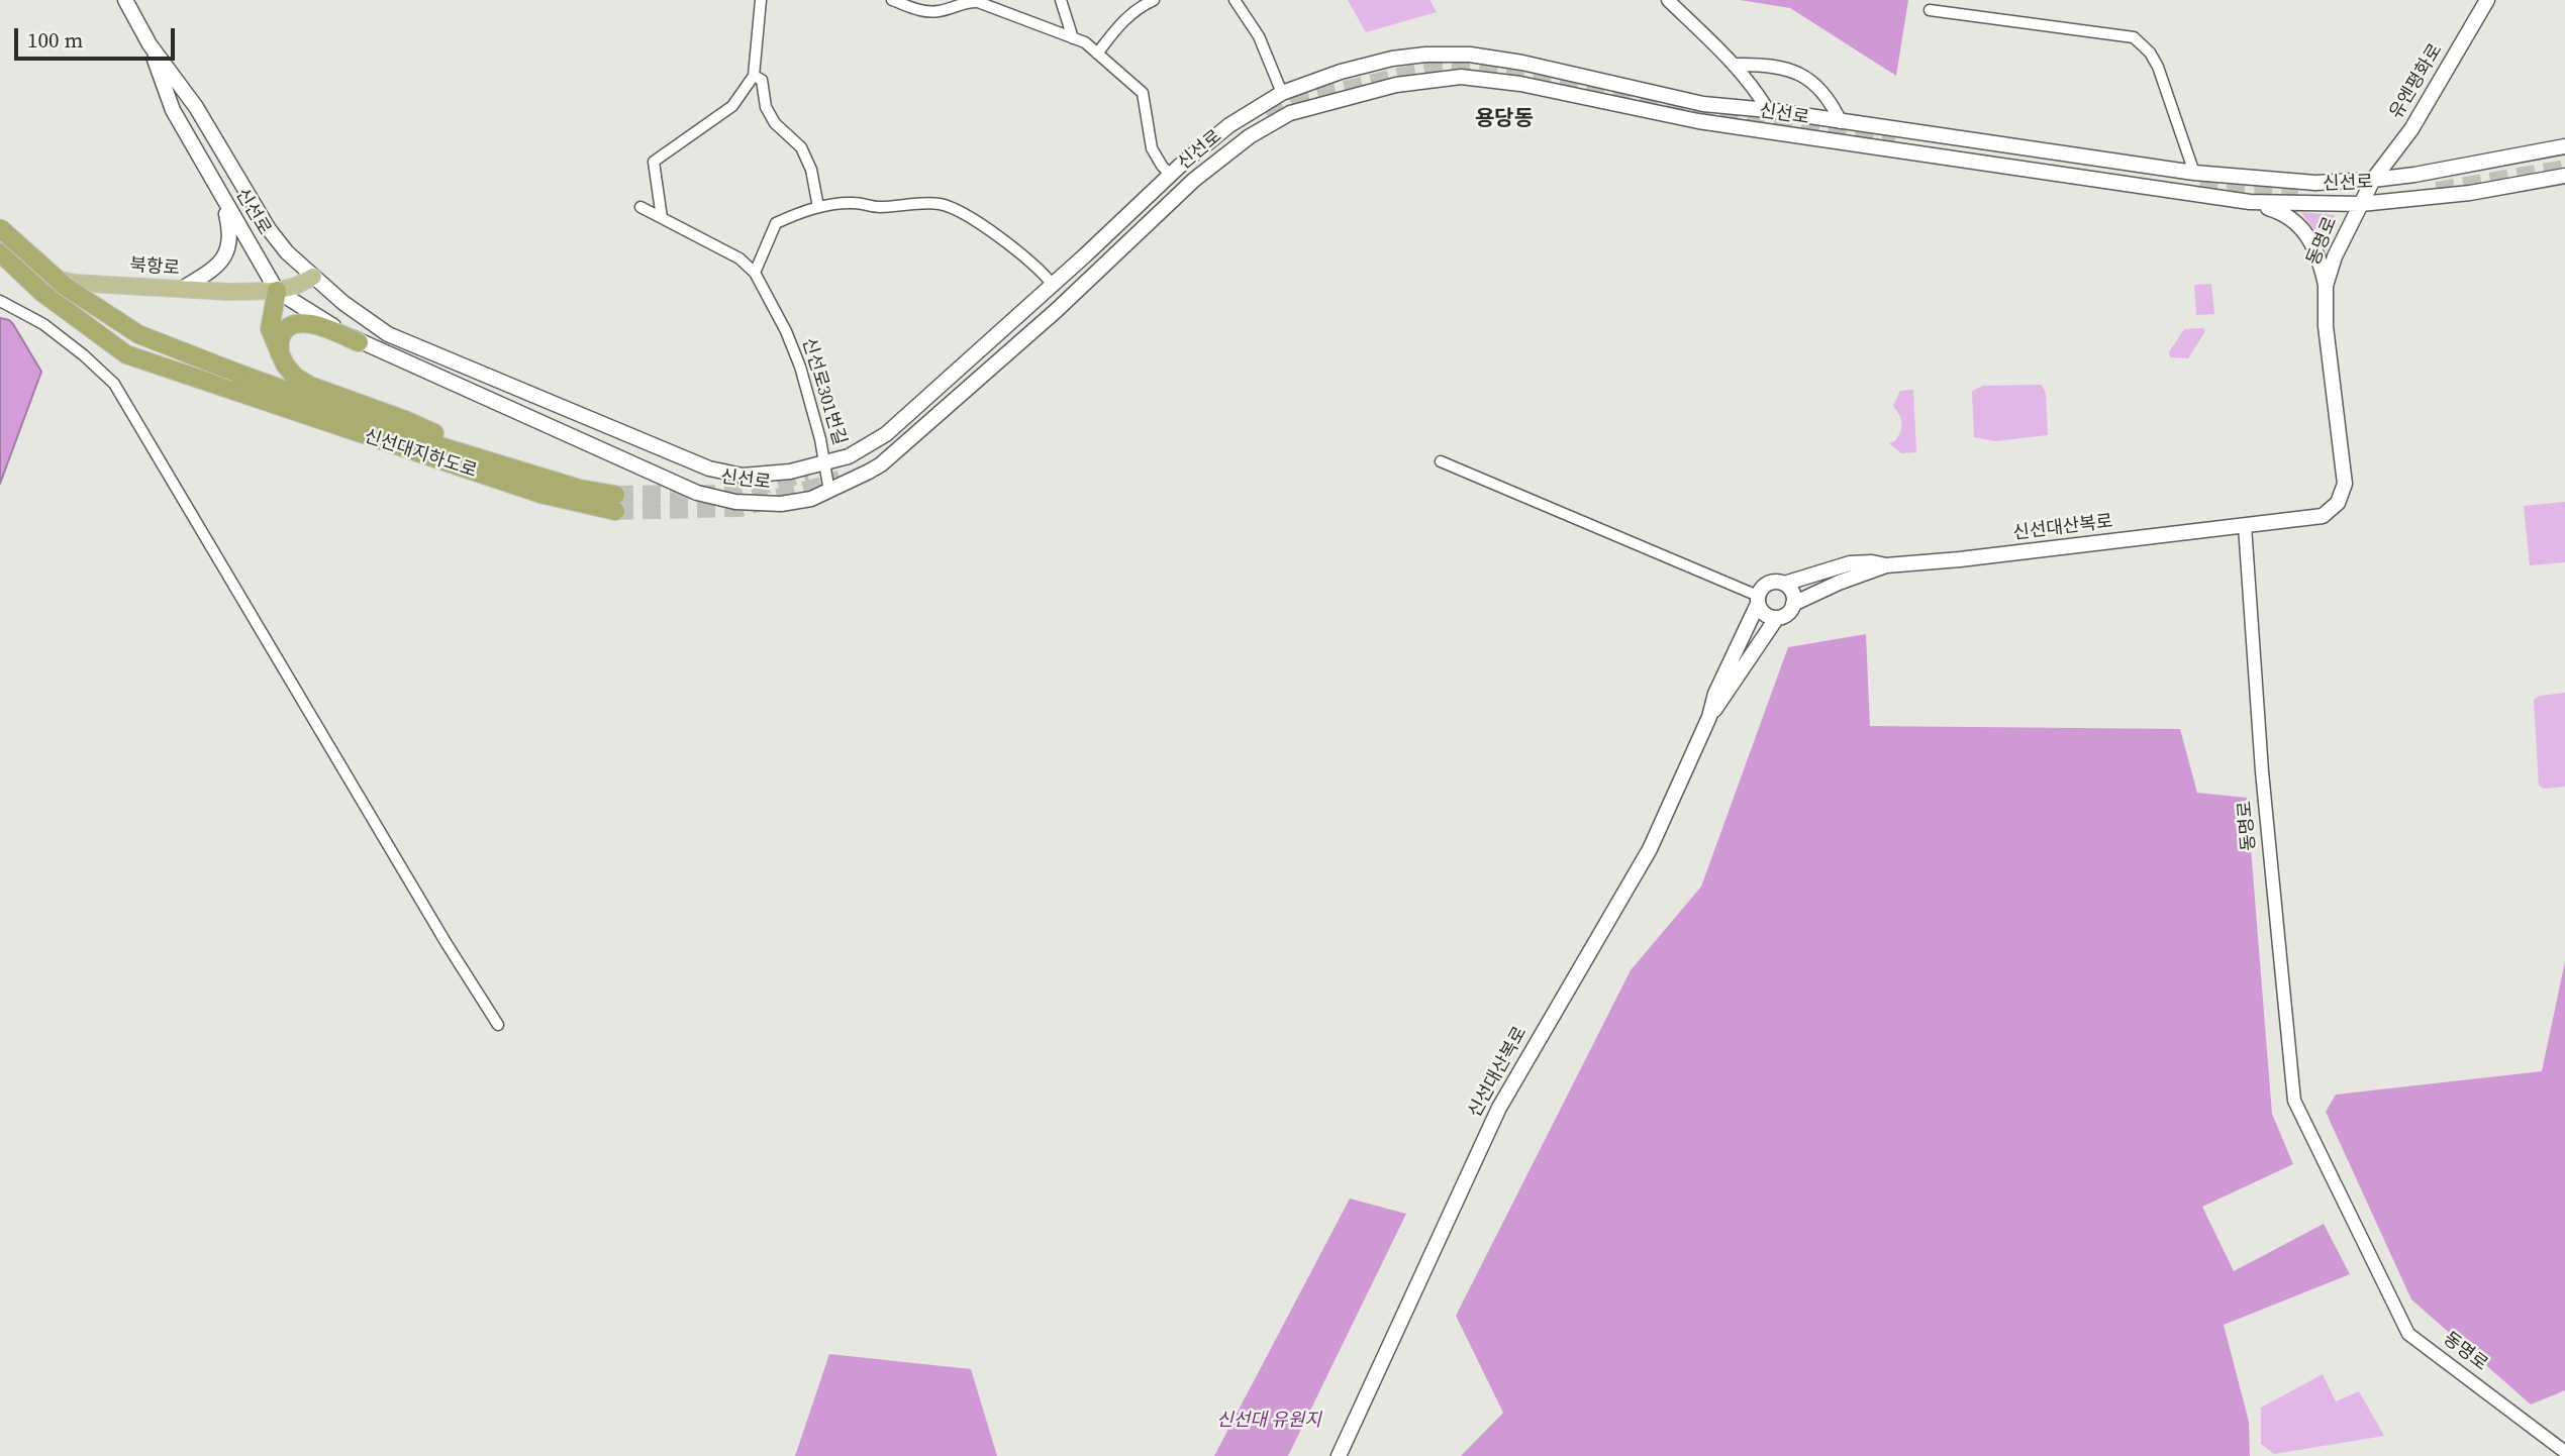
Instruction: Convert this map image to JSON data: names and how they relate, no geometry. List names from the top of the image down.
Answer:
{
  "streets": {
    "highway": ["신선대지하도로"],
    "main road": [
      "유엔평화로",
      "신선로",
      "동명로",
      "북항로",
      "신선대산복로"
    ],
    "street": ["신선로301번길"]
  },
  "crossings": [
    ["유엔평화로", "신선로"],
    ["유엔평화로", "동명로"],
    ["신선로", "동명로"],
    ["신선로", "북항로"],
    ["신선로", "신선로301번길"],
    ["동명로", "신선대산복로"],
    ["북항로", "신선대지하도로"]
  ],
  "districts": ["용당동"],
  "parks": ["신선대 유원지"],
  "scale_bar": "100 m"
}
